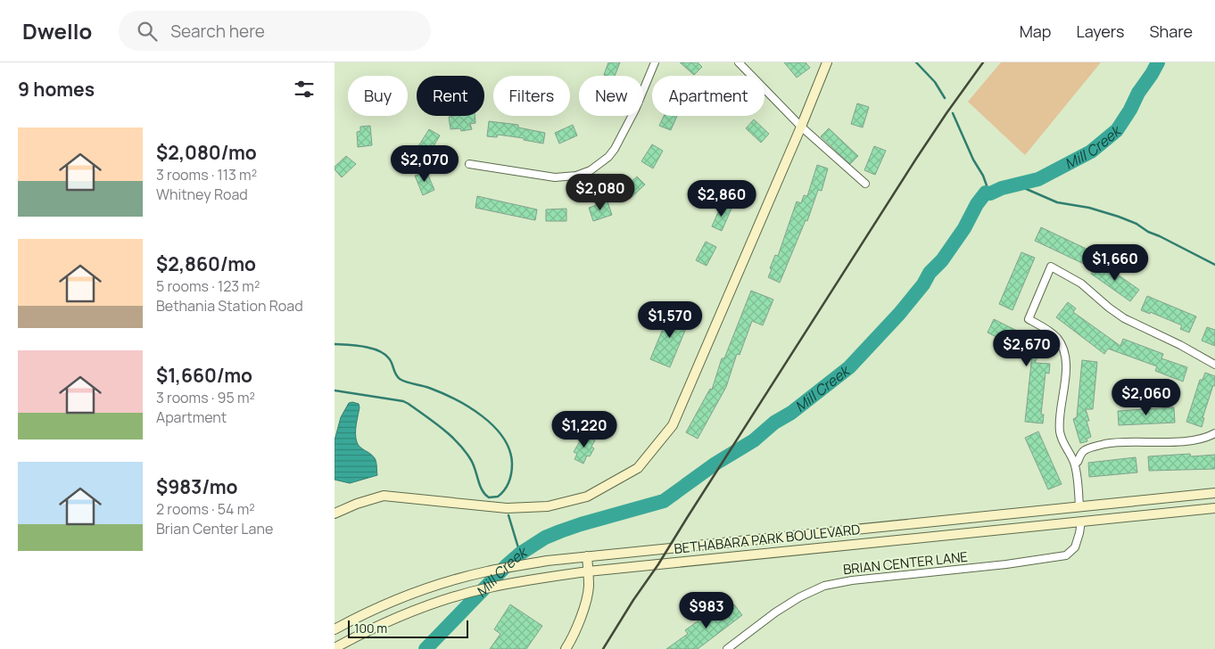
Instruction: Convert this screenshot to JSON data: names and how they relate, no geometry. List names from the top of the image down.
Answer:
{
  "streets": {
    "street": ["BETHABARA PARK BOULEVARD", "BRIAN CENTER LANE"]
  },
  "crossings": [
    ["BETHABARA PARK BOULEVARD", "BRIAN CENTER LANE"]
  ],
  "water": ["Mill Creek"],
  "scale_bar": "100 m",
  "page": {
    "header": "Dwello",
    "search": "Search here",
    "nav": ["Map", "Layers", "Share"],
    "heading": "9 homes",
    "chip": [
      "Buy",
      "Rent",
      "Filters",
      "New",
      "Apartment"
    ],
    "list": [
      {
        "name": "$2,080/mo",
        "note": "3 rooms · 113 m² · Whitney Road"
      },
      {
        "name": "$2,860/mo",
        "note": "5 rooms · 123 m² · Bethania Station Road"
      },
      {
        "name": "$1,660/mo",
        "note": "3 rooms · 95 m² · Apartment"
      },
      {
        "name": "$983/mo",
        "note": "2 rooms · 54 m² · Brian Center Lane"
      }
    ],
    "price": [
      "$2,070",
      "$2,080",
      "$2,860",
      "$1,660",
      "$1,570",
      "$2,670",
      "$2,060",
      "$1,220",
      "$983"
    ],
    "scale": "100 m"
  }
}
